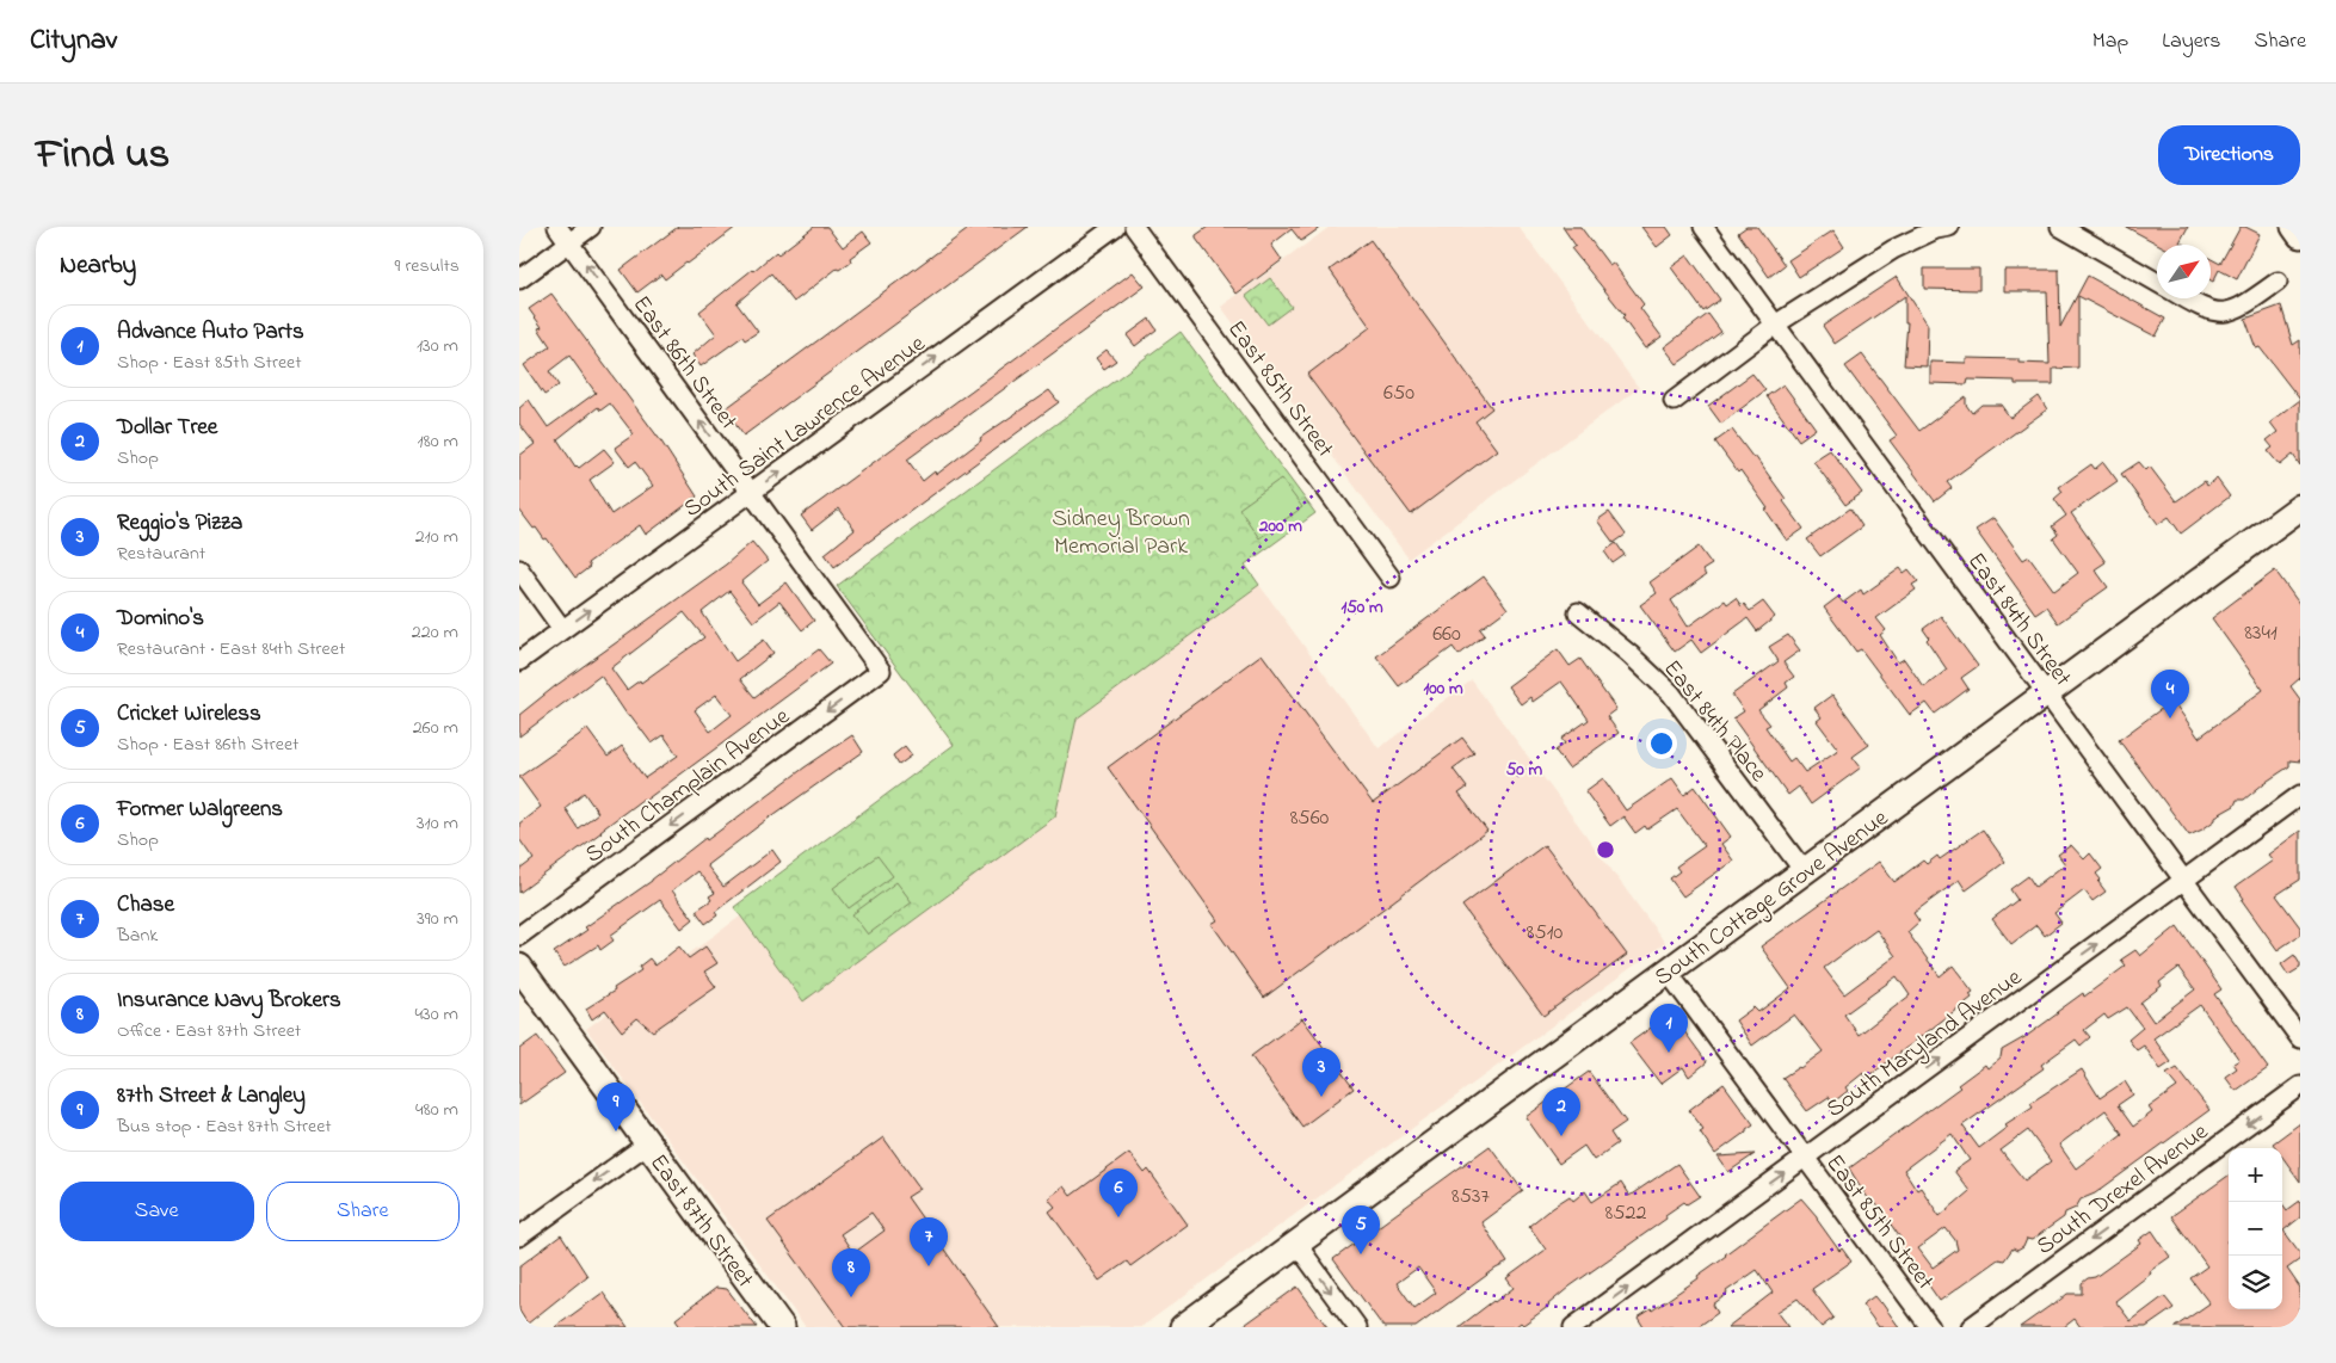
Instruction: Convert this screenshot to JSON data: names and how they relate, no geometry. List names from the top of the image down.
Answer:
{
  "streets": {
    "main road": ["South Cottage Grove Avenue", "East 87th Street"],
    "street": [
      "East 86th Street",
      "East 85th Street",
      "South Saint Lawrence Avenue",
      "East 84th Street",
      "East 84th Place",
      "South Champlain Avenue",
      "South Maryland Avenue",
      "South Drexel Avenue"
    ]
  },
  "crossings": [
    ["East 86th Street", "South Saint Lawrence Avenue"],
    ["East 86th Street", "South Champlain Avenue"],
    ["East 85th Street", "South Cottage Grove Avenue"],
    ["East 85th Street", "South Maryland Avenue"],
    ["East 84th Street", "South Cottage Grove Avenue"],
    ["East 84th Street", "South Maryland Avenue"],
    ["East 84th Place", "South Cottage Grove Avenue"]
  ],
  "one_way": [
    "East 86th Street",
    "South Saint Lawrence Avenue",
    "South Champlain Avenue",
    "South Maryland Avenue",
    "South Drexel Avenue"
  ],
  "parks": ["Sidney Brown Memorial Park"],
  "house_numbers": [
    "650",
    "8341",
    "660",
    "8560",
    "8510",
    "8537",
    "8522"
  ],
  "north": "top right",
  "page": {
    "header": "Citynav",
    "nav": ["Map", "Layers", "Share"],
    "title": "Find us",
    "buttons": [
      "Directions",
      ["Save", "Share"]
    ],
    "heading": ["Nearby", "9 results"],
    "list": [
      {
        "mark": "1",
        "name": "Advance Auto Parts",
        "note": "Shop · East 85th Street",
        "value": "130 m"
      },
      {
        "mark": "2",
        "name": "Dollar Tree",
        "note": "Shop",
        "value": "180 m"
      },
      {
        "mark": "3",
        "name": "Reggio's Pizza",
        "note": "Restaurant",
        "value": "210 m"
      },
      {
        "mark": "4",
        "name": "Domino's",
        "note": "Restaurant · East 84th Street",
        "value": "220 m"
      },
      {
        "mark": "5",
        "name": "Cricket Wireless",
        "note": "Shop · East 86th Street",
        "value": "260 m"
      },
      {
        "mark": "6",
        "name": "Former Walgreens",
        "note": "Shop",
        "value": "310 m"
      },
      {
        "mark": "7",
        "name": "Chase",
        "note": "Bank",
        "value": "390 m"
      },
      {
        "mark": "8",
        "name": "Insurance Navy Brokers",
        "note": "Office · East 87th Street",
        "value": "430 m"
      },
      {
        "mark": "9",
        "name": "87th Street & Langley",
        "note": "Bus stop · East 87th Street",
        "value": "480 m"
      }
    ],
    "pins": [
      "4",
      "1",
      "3",
      "9",
      "2",
      "6",
      "5",
      "7",
      "8"
    ],
    "map_buttons": ["+", "−"]
  },
  "rings": [
    "200 m",
    "150 m",
    "100 m",
    "50 m"
  ]
}
